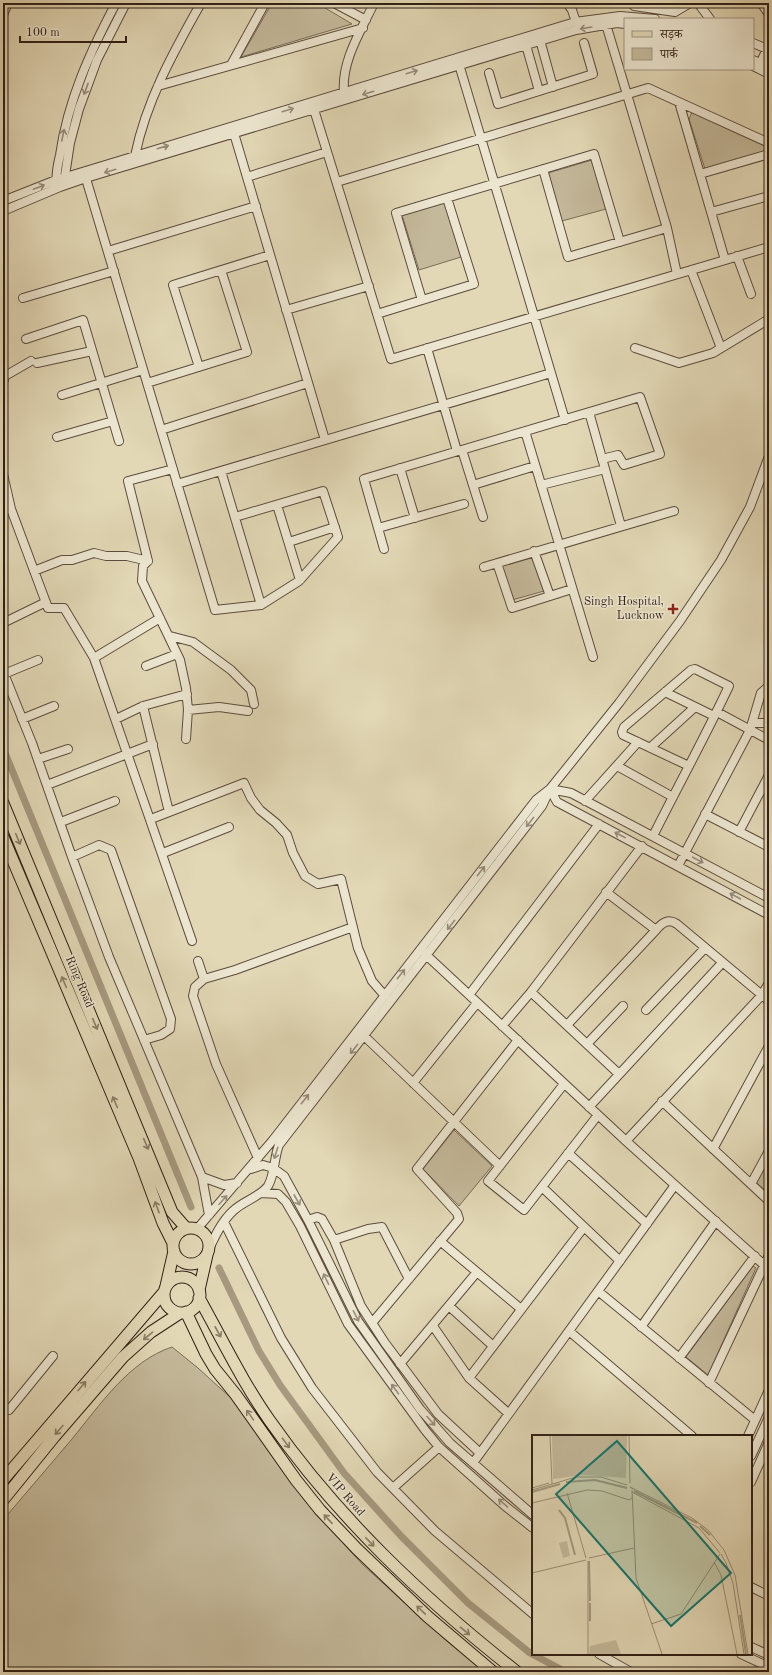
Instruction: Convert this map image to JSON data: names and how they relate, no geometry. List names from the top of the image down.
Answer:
{
  "streets": {
    "main road": ["Ring Road", "VIP Road"]
  },
  "places": {
    "health": ["Singh Hospital, Lucknow"]
  },
  "legend": ["सड़क", "पार्क"],
  "scale_bar": "100 m"
}
